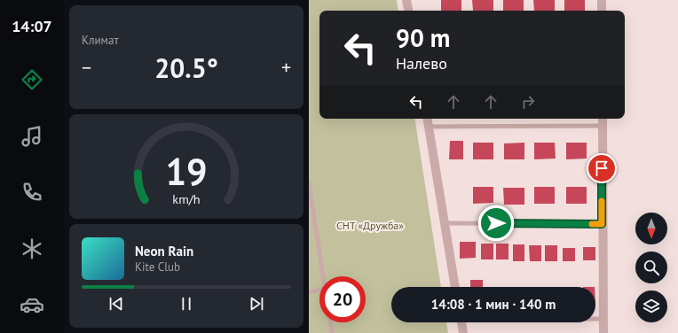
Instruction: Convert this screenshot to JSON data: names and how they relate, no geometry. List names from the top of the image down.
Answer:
{
  "parks": ["СНТ «Дружба»"],
  "north": "bottom",
  "page": {
    "tabs": "14:07",
    "tile": "Климат",
    "turn": ["90 m", "Налево"],
    "heat": ["−", "20.5°", "+"],
    "song": ["Neon Rain", "Kite Club"],
    "limit": "20",
    "trip": "14:08 · 1 мин · 140 m",
    "gauge": ["19", "km/h"]
  }
}
